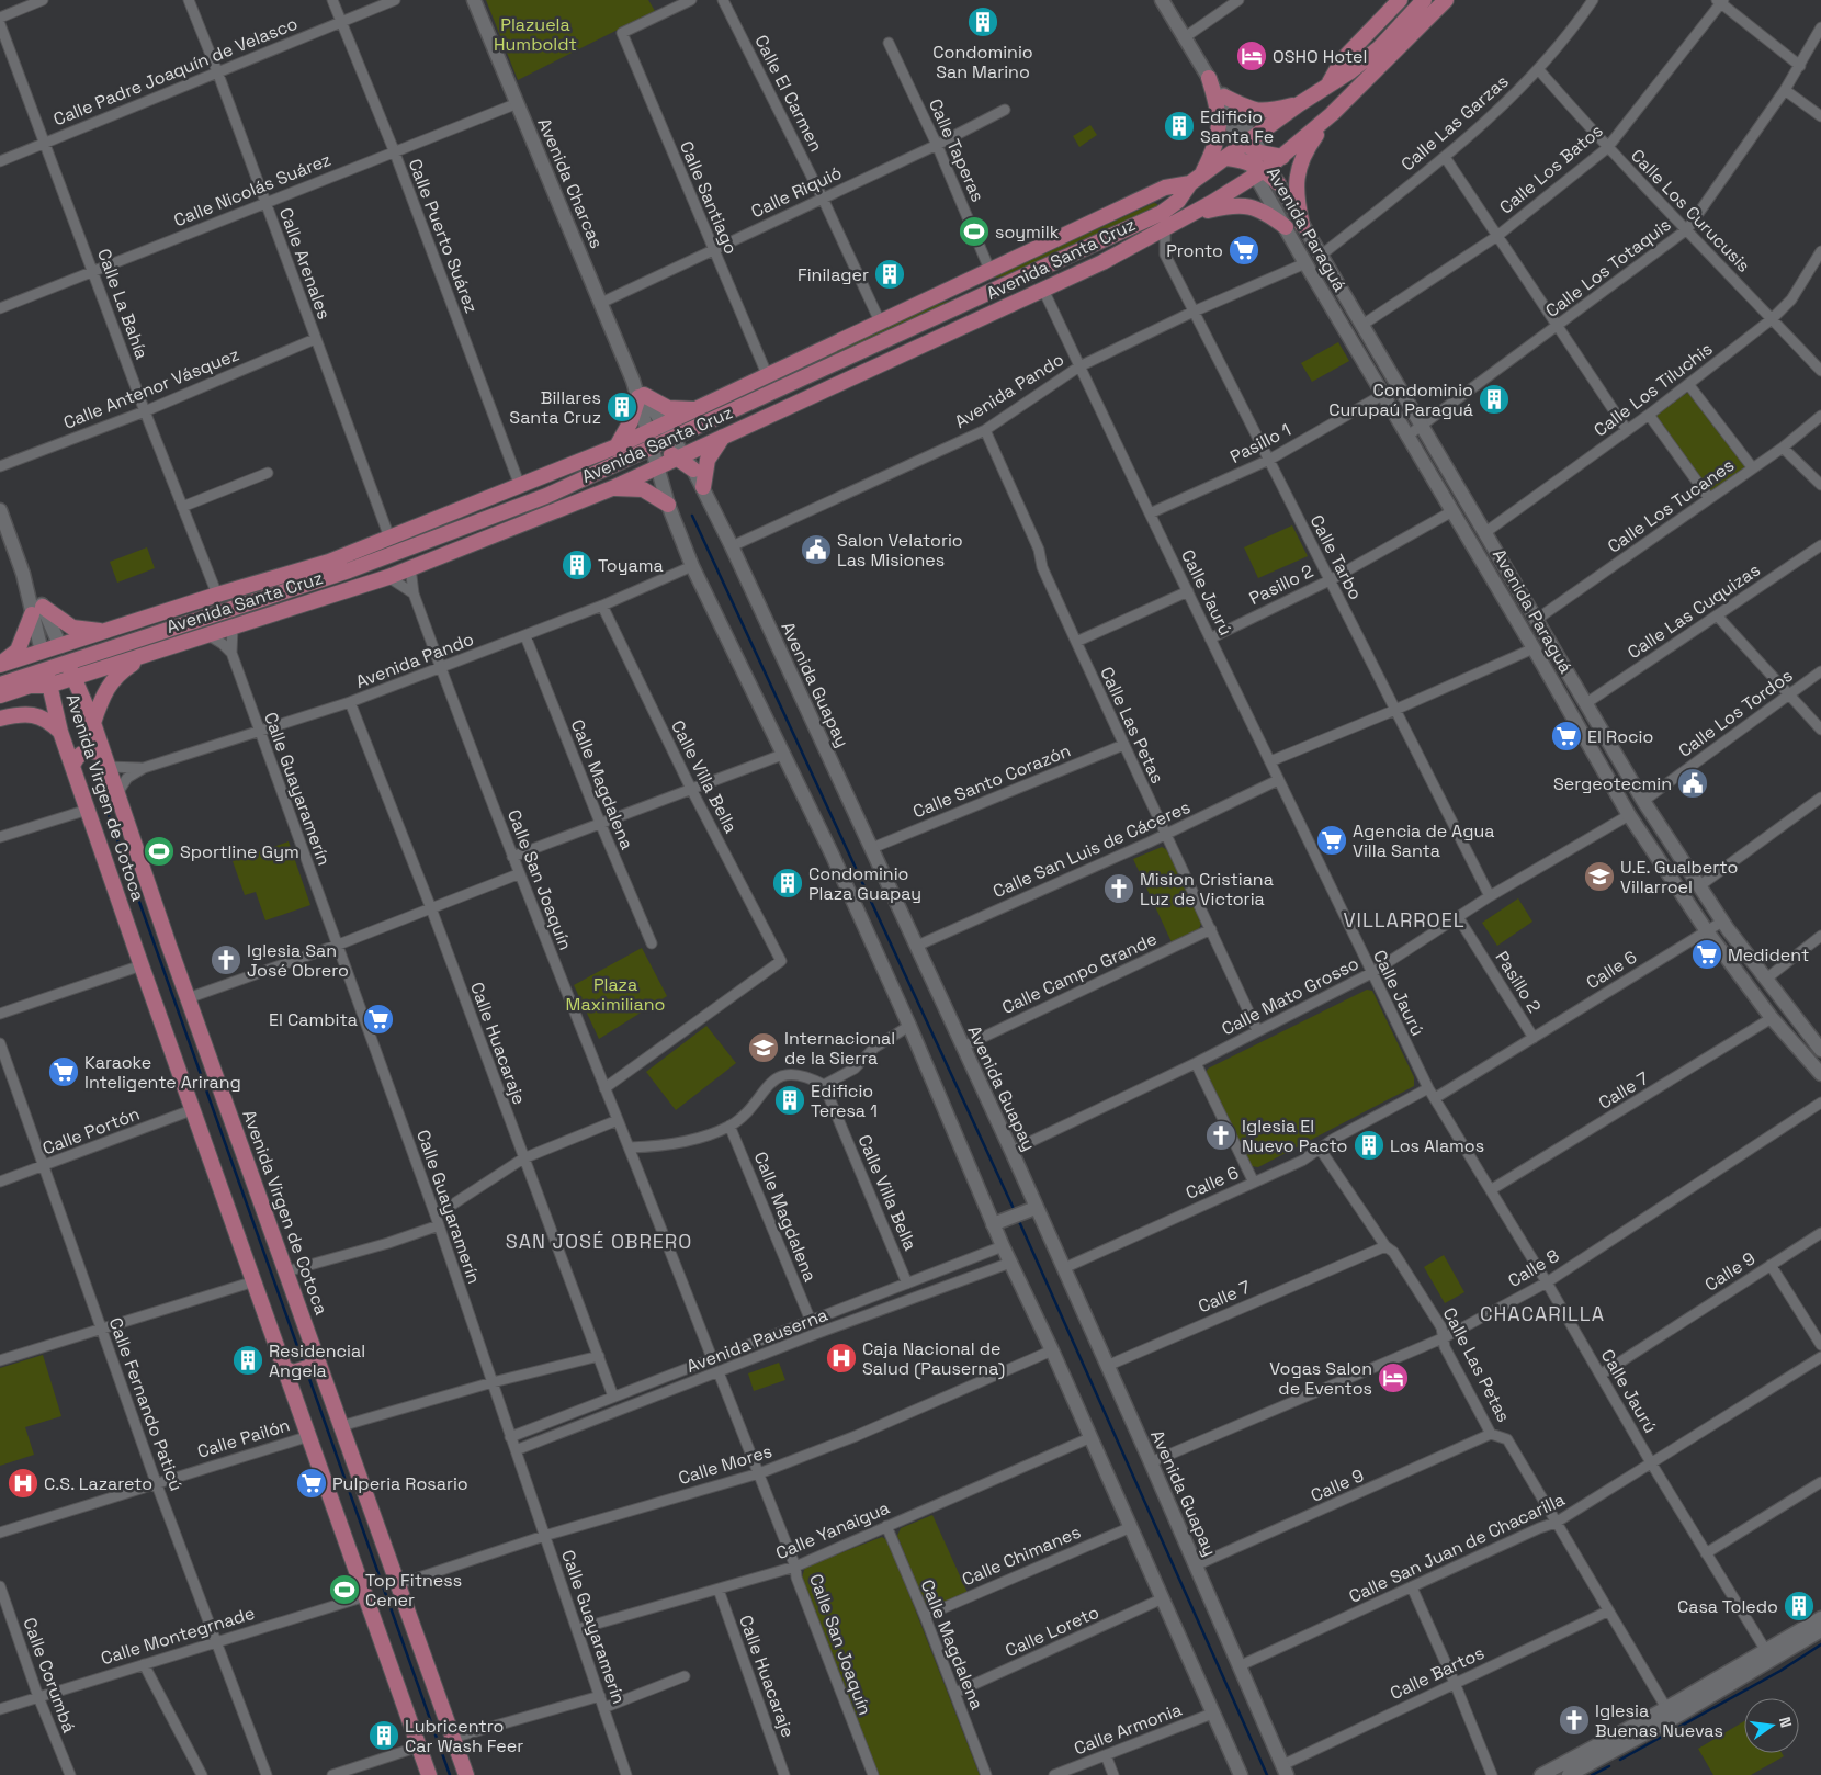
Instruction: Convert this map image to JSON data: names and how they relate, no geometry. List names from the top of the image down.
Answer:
{
  "streets": {
    "main road": [
      "Avenida Charcas",
      "Avenida Paraguá",
      "Avenida Santa Cruz",
      "Avenida Guapay",
      "Avenida Virgen de Cotoca"
    ],
    "street": [
      "Calle Padre Joaquín de Velasco",
      "Calle El Carmen",
      "Calle Las Garzas",
      "Calle Taperas",
      "Calle Los Batos",
      "Calle Nicolás Suárez",
      "Calle Riquió",
      "Calle Santiago",
      "Calle Los Curucusis",
      "Calle Puerto Suárez",
      "Calle Arenales",
      "Calle Los Totaquis",
      "Calle La Bahía",
      "Calle Antenor Vásquez",
      "Calle Los Tiluchis",
      "Avenida Pando",
      "Pasillo 1",
      "Calle Los Tucanes",
      "Calle Tarbo",
      "Pasillo 2",
      "Calle Jaurú",
      "Calle Las Cuquizas",
      "Calle Los Tordos",
      "Calle Las Petas",
      "Calle Villa Bella",
      "Calle Santo Corazón",
      "Calle Magdalena",
      "Calle Guayaramerín",
      "Calle San Luis de Cáceres",
      "Calle San Joaquín",
      "Calle 6",
      "Calle Campo Grande",
      "Calle Mato Grosso",
      "Calle Huacaraje",
      "Calle 7",
      "Calle Portón",
      "Calle 8",
      "Calle 9",
      "Avenida Pauserna",
      "Calle Fernando Paticú",
      "Calle Pailón",
      "Calle Mores",
      "Calle Yanaigua",
      "Calle San Juan de Chacarilla",
      "Calle Chimanes",
      "Calle Loreto",
      "Calle Montegrnade",
      "Calle Bartos",
      "Calle Corumbá",
      "Calle Armonia"
    ]
  },
  "crossings": [
    ["Calle Padre Joaquín de Velasco", "Calle Puerto Suárez"],
    ["Calle Padre Joaquín de Velasco", "Calle Arenales"],
    ["Calle Padre Joaquín de Velasco", "Calle La Bahía"],
    ["Calle El Carmen", "Calle Riquió"],
    ["Calle El Carmen", "Avenida Santa Cruz"],
    ["Calle Las Garzas", "Calle Los Curucusis"],
    ["Calle Las Garzas", "Avenida Paraguá"],
    ["Calle Taperas", "Calle Riquió"],
    ["Calle Taperas", "Avenida Santa Cruz"],
    ["Calle Los Batos", "Calle Los Curucusis"],
    ["Calle Los Batos", "Avenida Paraguá"],
    ["Avenida Charcas", "Calle Nicolás Suárez"],
    ["Avenida Charcas", "Calle Riquió"],
    ["Avenida Charcas", "Avenida Santa Cruz"],
    ["Calle Nicolás Suárez", "Calle Puerto Suárez"],
    ["Calle Nicolás Suárez", "Calle Arenales"],
    ["Calle Nicolás Suárez", "Calle La Bahía"],
    ["Calle Riquió", "Calle Santiago"],
    ["Calle Santiago", "Avenida Santa Cruz"],
    ["Calle Los Curucusis", "Calle Los Totaquis"],
    ["Calle Los Curucusis", "Calle Los Tiluchis"],
    ["Avenida Paraguá", "Avenida Santa Cruz"],
    ["Avenida Paraguá", "Calle Los Totaquis"],
    ["Avenida Paraguá", "Calle Los Tiluchis"],
    ["Avenida Paraguá", "Avenida Pando"],
    ["Avenida Paraguá", "Pasillo 1"],
    ["Avenida Paraguá", "Calle Los Tucanes"],
    ["Avenida Paraguá", "Pasillo 2"],
    ["Avenida Paraguá", "Calle Las Cuquizas"],
    ["Avenida Paraguá", "Calle Los Tordos"],
    ["Avenida Paraguá", "Calle 6"],
    ["Avenida Paraguá", "Calle Mato Grosso"],
    ["Avenida Paraguá", "Calle 7"],
    ["Calle Puerto Suárez", "Avenida Santa Cruz"],
    ["Avenida Santa Cruz", "Calle Arenales"],
    ["Avenida Santa Cruz", "Calle La Bahía"],
    ["Avenida Santa Cruz", "Calle Tarbo"],
    ["Avenida Santa Cruz", "Calle Jaurú"],
    ["Avenida Santa Cruz", "Calle Guayaramerín"],
    ["Avenida Santa Cruz", "Avenida Virgen de Cotoca"],
    ["Avenida Santa Cruz", "Calle San Joaquín"],
    ["Calle Arenales", "Calle Antenor Vásquez"],
    ["Calle La Bahía", "Calle Antenor Vásquez"],
    ["Avenida Pando", "Calle Tarbo"],
    ["Avenida Pando", "Calle Jaurú"],
    ["Avenida Pando", "Avenida Guapay"],
    ["Avenida Pando", "Calle Las Petas"],
    ["Avenida Pando", "Calle Villa Bella"],
    ["Avenida Pando", "Calle Magdalena"],
    ["Avenida Pando", "Calle Guayaramerín"],
    ["Avenida Pando", "Avenida Virgen de Cotoca"],
    ["Avenida Pando", "Calle San Joaquín"],
    ["Avenida Pando", "Calle Huacaraje"],
    ["Pasillo 1", "Calle Tarbo"],
    ["Pasillo 1", "Calle Jaurú"],
    ["Calle Tarbo", "Pasillo 2"],
    ["Calle Tarbo", "Calle Mato Grosso"],
    ["Pasillo 2", "Calle Jaurú"],
    ["Pasillo 2", "Calle 6"],
    ["Pasillo 2", "Calle Mato Grosso"],
    ["Calle Jaurú", "Calle San Luis de Cáceres"],
    ["Calle Jaurú", "Calle 6"],
    ["Calle Jaurú", "Calle Mato Grosso"],
    ["Calle Jaurú", "Calle 7"],
    ["Calle Jaurú", "Calle 8"],
    ["Calle Jaurú", "Calle 9"],
    ["Calle Jaurú", "Calle San Juan de Chacarilla"],
    ["Avenida Guapay", "Calle Santo Corazón"],
    ["Avenida Guapay", "Calle San Luis de Cáceres"],
    ["Avenida Guapay", "Calle 6"],
    ["Avenida Guapay", "Calle Campo Grande"],
    ["Avenida Guapay", "Calle Mato Grosso"],
    ["Avenida Guapay", "Calle 7"],
    ["Avenida Guapay", "Calle 8"],
    ["Avenida Guapay", "Calle 9"],
    ["Avenida Guapay", "Calle San Juan de Chacarilla"],
    ["Avenida Guapay", "Calle Bartos"],
    ["Calle Las Petas", "Calle Santo Corazón"],
    ["Calle Las Petas", "Calle San Luis de Cáceres"],
    ["Calle Las Petas", "Calle 6"],
    ["Calle Las Petas", "Calle Campo Grande"],
    ["Calle Las Petas", "Calle Mato Grosso"],
    ["Calle Las Petas", "Calle 7"],
    ["Calle Las Petas", "Calle 8"],
    ["Calle Las Petas", "Calle 9"],
    ["Calle Las Petas", "Calle San Juan de Chacarilla"],
    ["Calle Las Petas", "Calle Bartos"],
    ["Calle Villa Bella", "Calle San Joaquín"],
    ["Calle Villa Bella", "Avenida Pauserna"],
    ["Calle Magdalena", "Avenida Pauserna"],
    ["Calle Magdalena", "Calle Yanaigua"],
    ["Calle Magdalena", "Calle Chimanes"],
    ["Calle Magdalena", "Calle Loreto"],
    ["Calle Guayaramerín", "Avenida Pauserna"],
    ["Calle Guayaramerín", "Calle Mores"],
    ["Calle Guayaramerín", "Calle Yanaigua"],
    ["Avenida Virgen de Cotoca", "Calle Portón"],
    ["Avenida Virgen de Cotoca", "Calle Pailón"],
    ["Avenida Virgen de Cotoca", "Calle Mores"],
    ["Avenida Virgen de Cotoca", "Calle Montegrnade"],
    ["Calle San Joaquín", "Avenida Pauserna"],
    ["Calle San Joaquín", "Calle Mores"],
    ["Calle San Joaquín", "Calle Yanaigua"],
    ["Calle Huacaraje", "Avenida Pauserna"],
    ["Calle Huacaraje", "Calle Yanaigua"],
    ["Calle Portón", "Calle Fernando Paticú"],
    ["Calle Fernando Paticú", "Calle Pailón"],
    ["Calle Fernando Paticú", "Calle Montegrnade"],
    ["Calle Montegrnade", "Calle Corumbá"]
  ],
  "districts": ["VILLARROEL", "SAN JOSÉ OBRERO", "CHACARILLA"],
  "parks": ["Plazuela Humboldt", "Plaza Maximiliano"],
  "places": {
    "building": [
      "Condominio San Marino",
      "Edificio Santa Fe",
      "Finilager",
      "Condominio Curupaú Paraguá",
      "Billares Santa Cruz",
      "Toyama",
      "Condominio Plaza Guapay",
      "Edificio Teresa 1",
      "Los Alamos",
      "Residencial Angela",
      "Casa Toledo",
      "Lubricentro Car Wash Feer"
    ],
    "hotel": ["OSHO Hotel", "Vogas Salon de Eventos"],
    "sports": ["soymilk", "Sportline Gym", "Top Fitness Cener"],
    "supermarket": [
      "Pronto",
      "El Rocio",
      "Agencia de Agua Villa Santa",
      "Medident",
      "El Cambita",
      "Karaoke Inteligente Arirang",
      "Pulperia Rosario"
    ],
    "public building": ["Salon Velatorio Las Misiones", "Sergeotecmin"],
    "school or university": ["U.E. Gualberto Villarroel", "Internacional de la Sierra"],
    "church": [
      "Mision Cristiana Luz de Victoria",
      "Iglesia San José Obrero",
      "Iglesia El Nuevo Pacto",
      "Iglesia Buenas Nuevas"
    ],
    "hospital": ["Caja Nacional de Salud (Pauserna)", "C.S. Lazareto"]
  },
  "north": "right"
}
